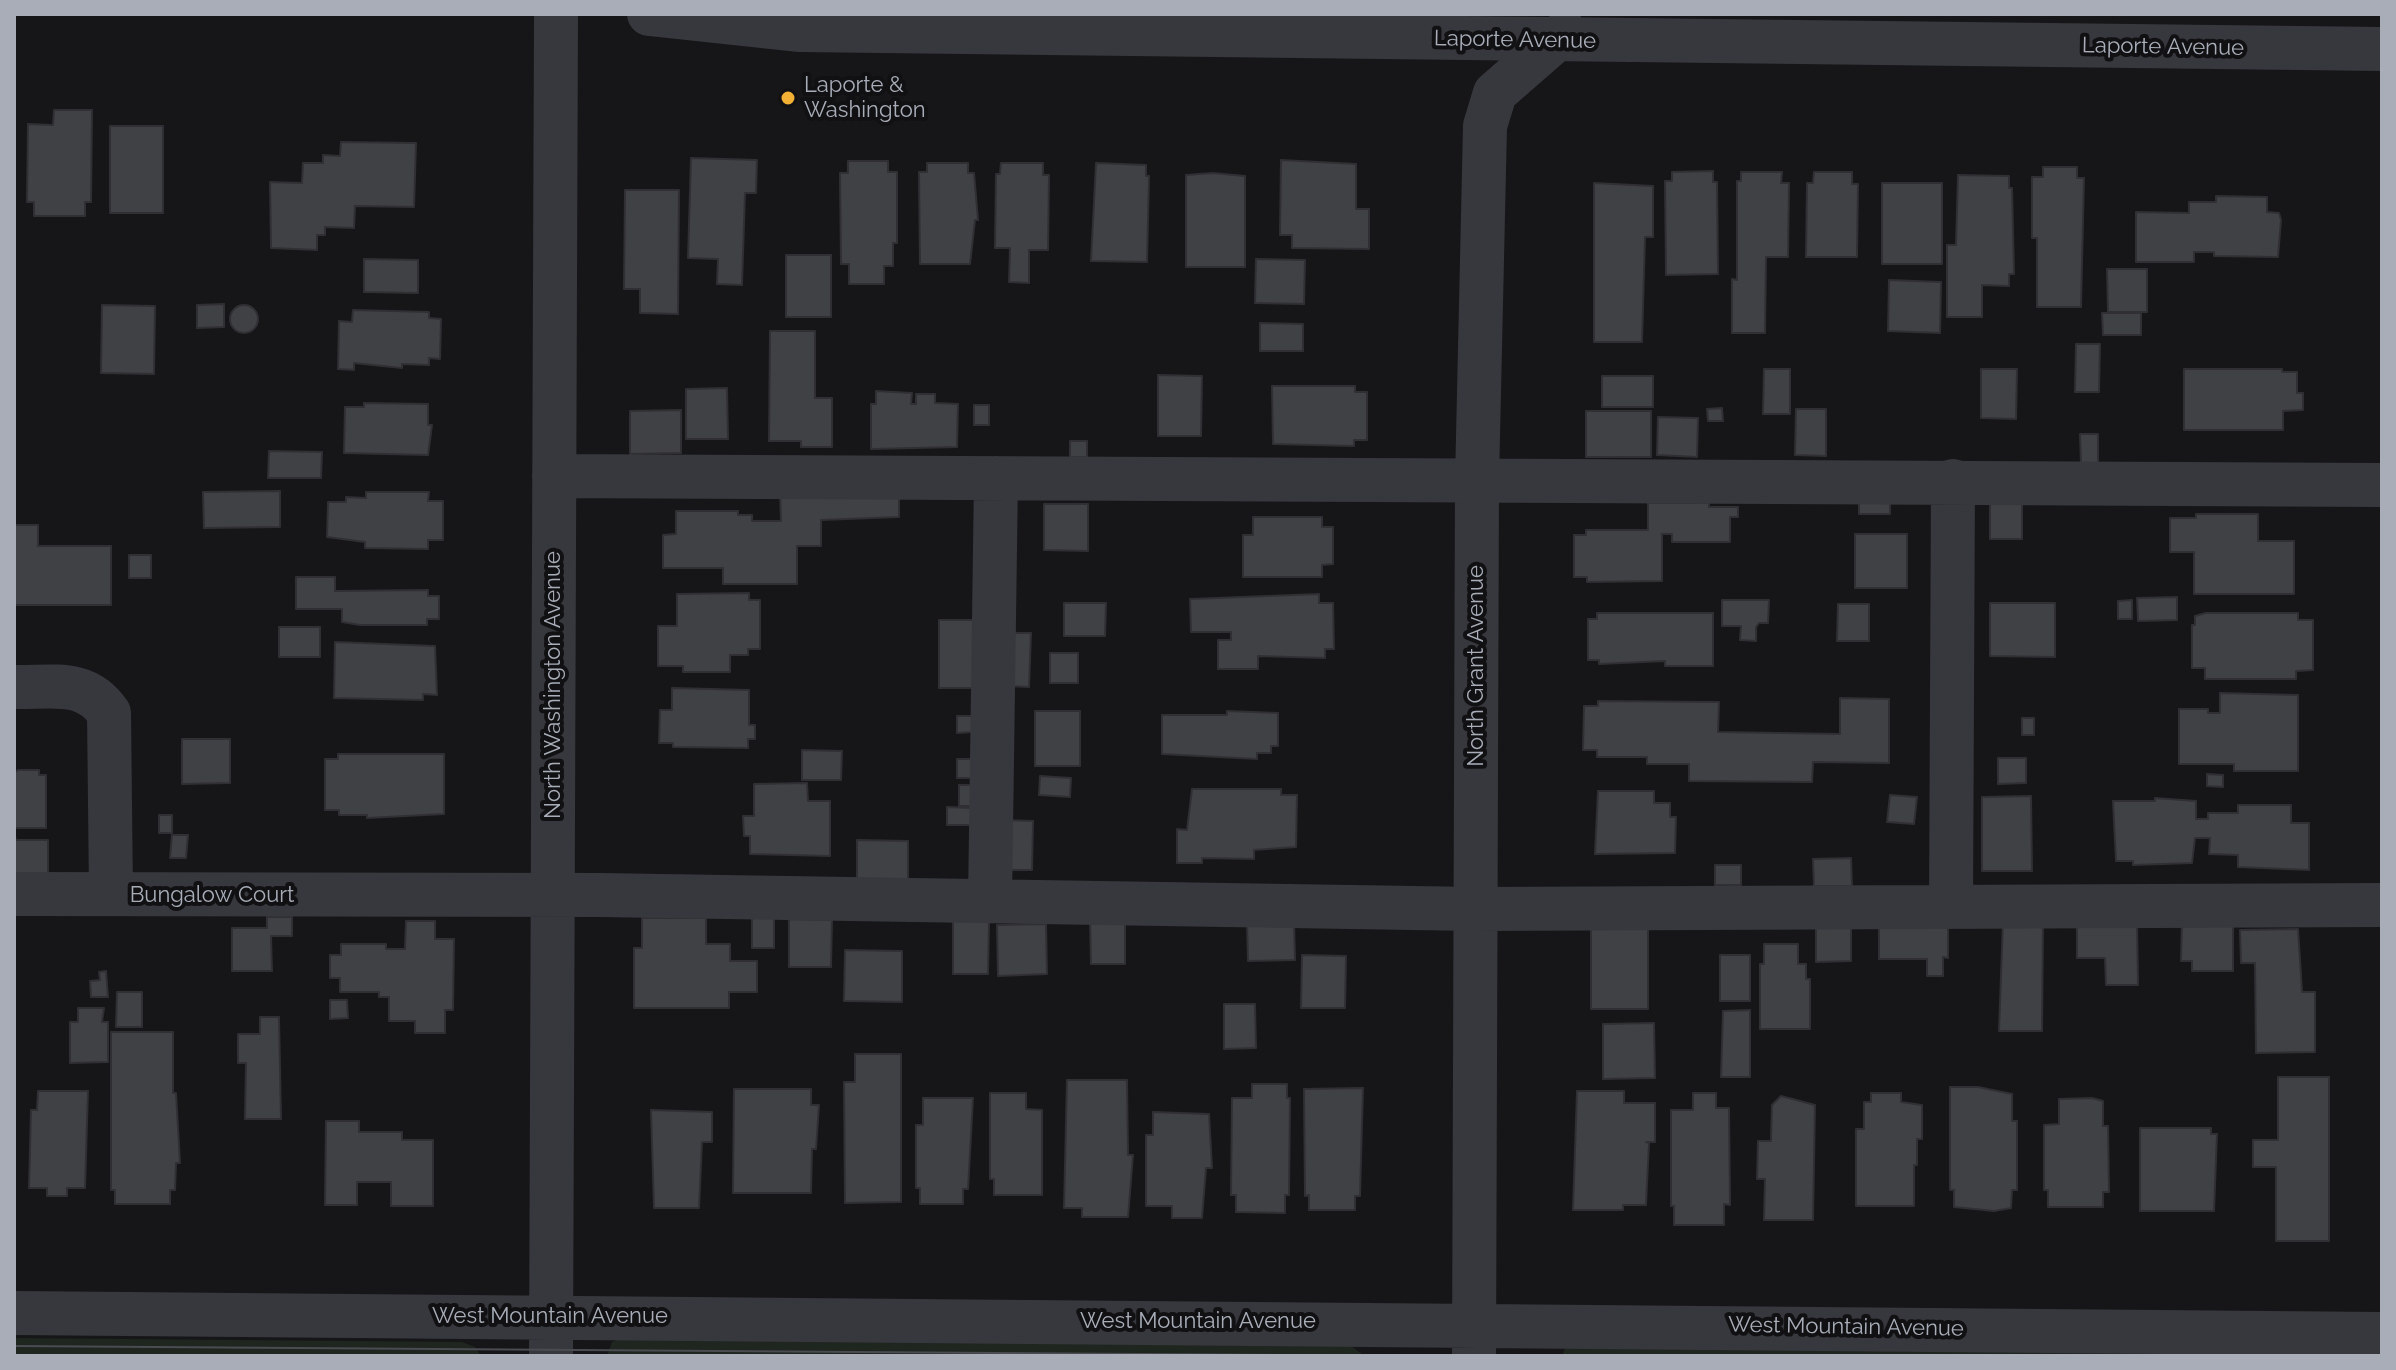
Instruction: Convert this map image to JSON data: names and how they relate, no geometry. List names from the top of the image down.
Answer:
{
  "streets": {
    "street": [
      "Laporte Avenue",
      "North Grant Avenue",
      "North Washington Avenue",
      "Bungalow Court",
      "West Mountain Avenue"
    ]
  },
  "crossings": [
    ["Laporte Avenue", "North Grant Avenue"],
    ["North Grant Avenue", "Bungalow Court"],
    ["North Grant Avenue", "West Mountain Avenue"],
    ["North Washington Avenue", "Bungalow Court"],
    ["North Washington Avenue", "West Mountain Avenue"]
  ],
  "places": ["Laporte & Washington"]
}
